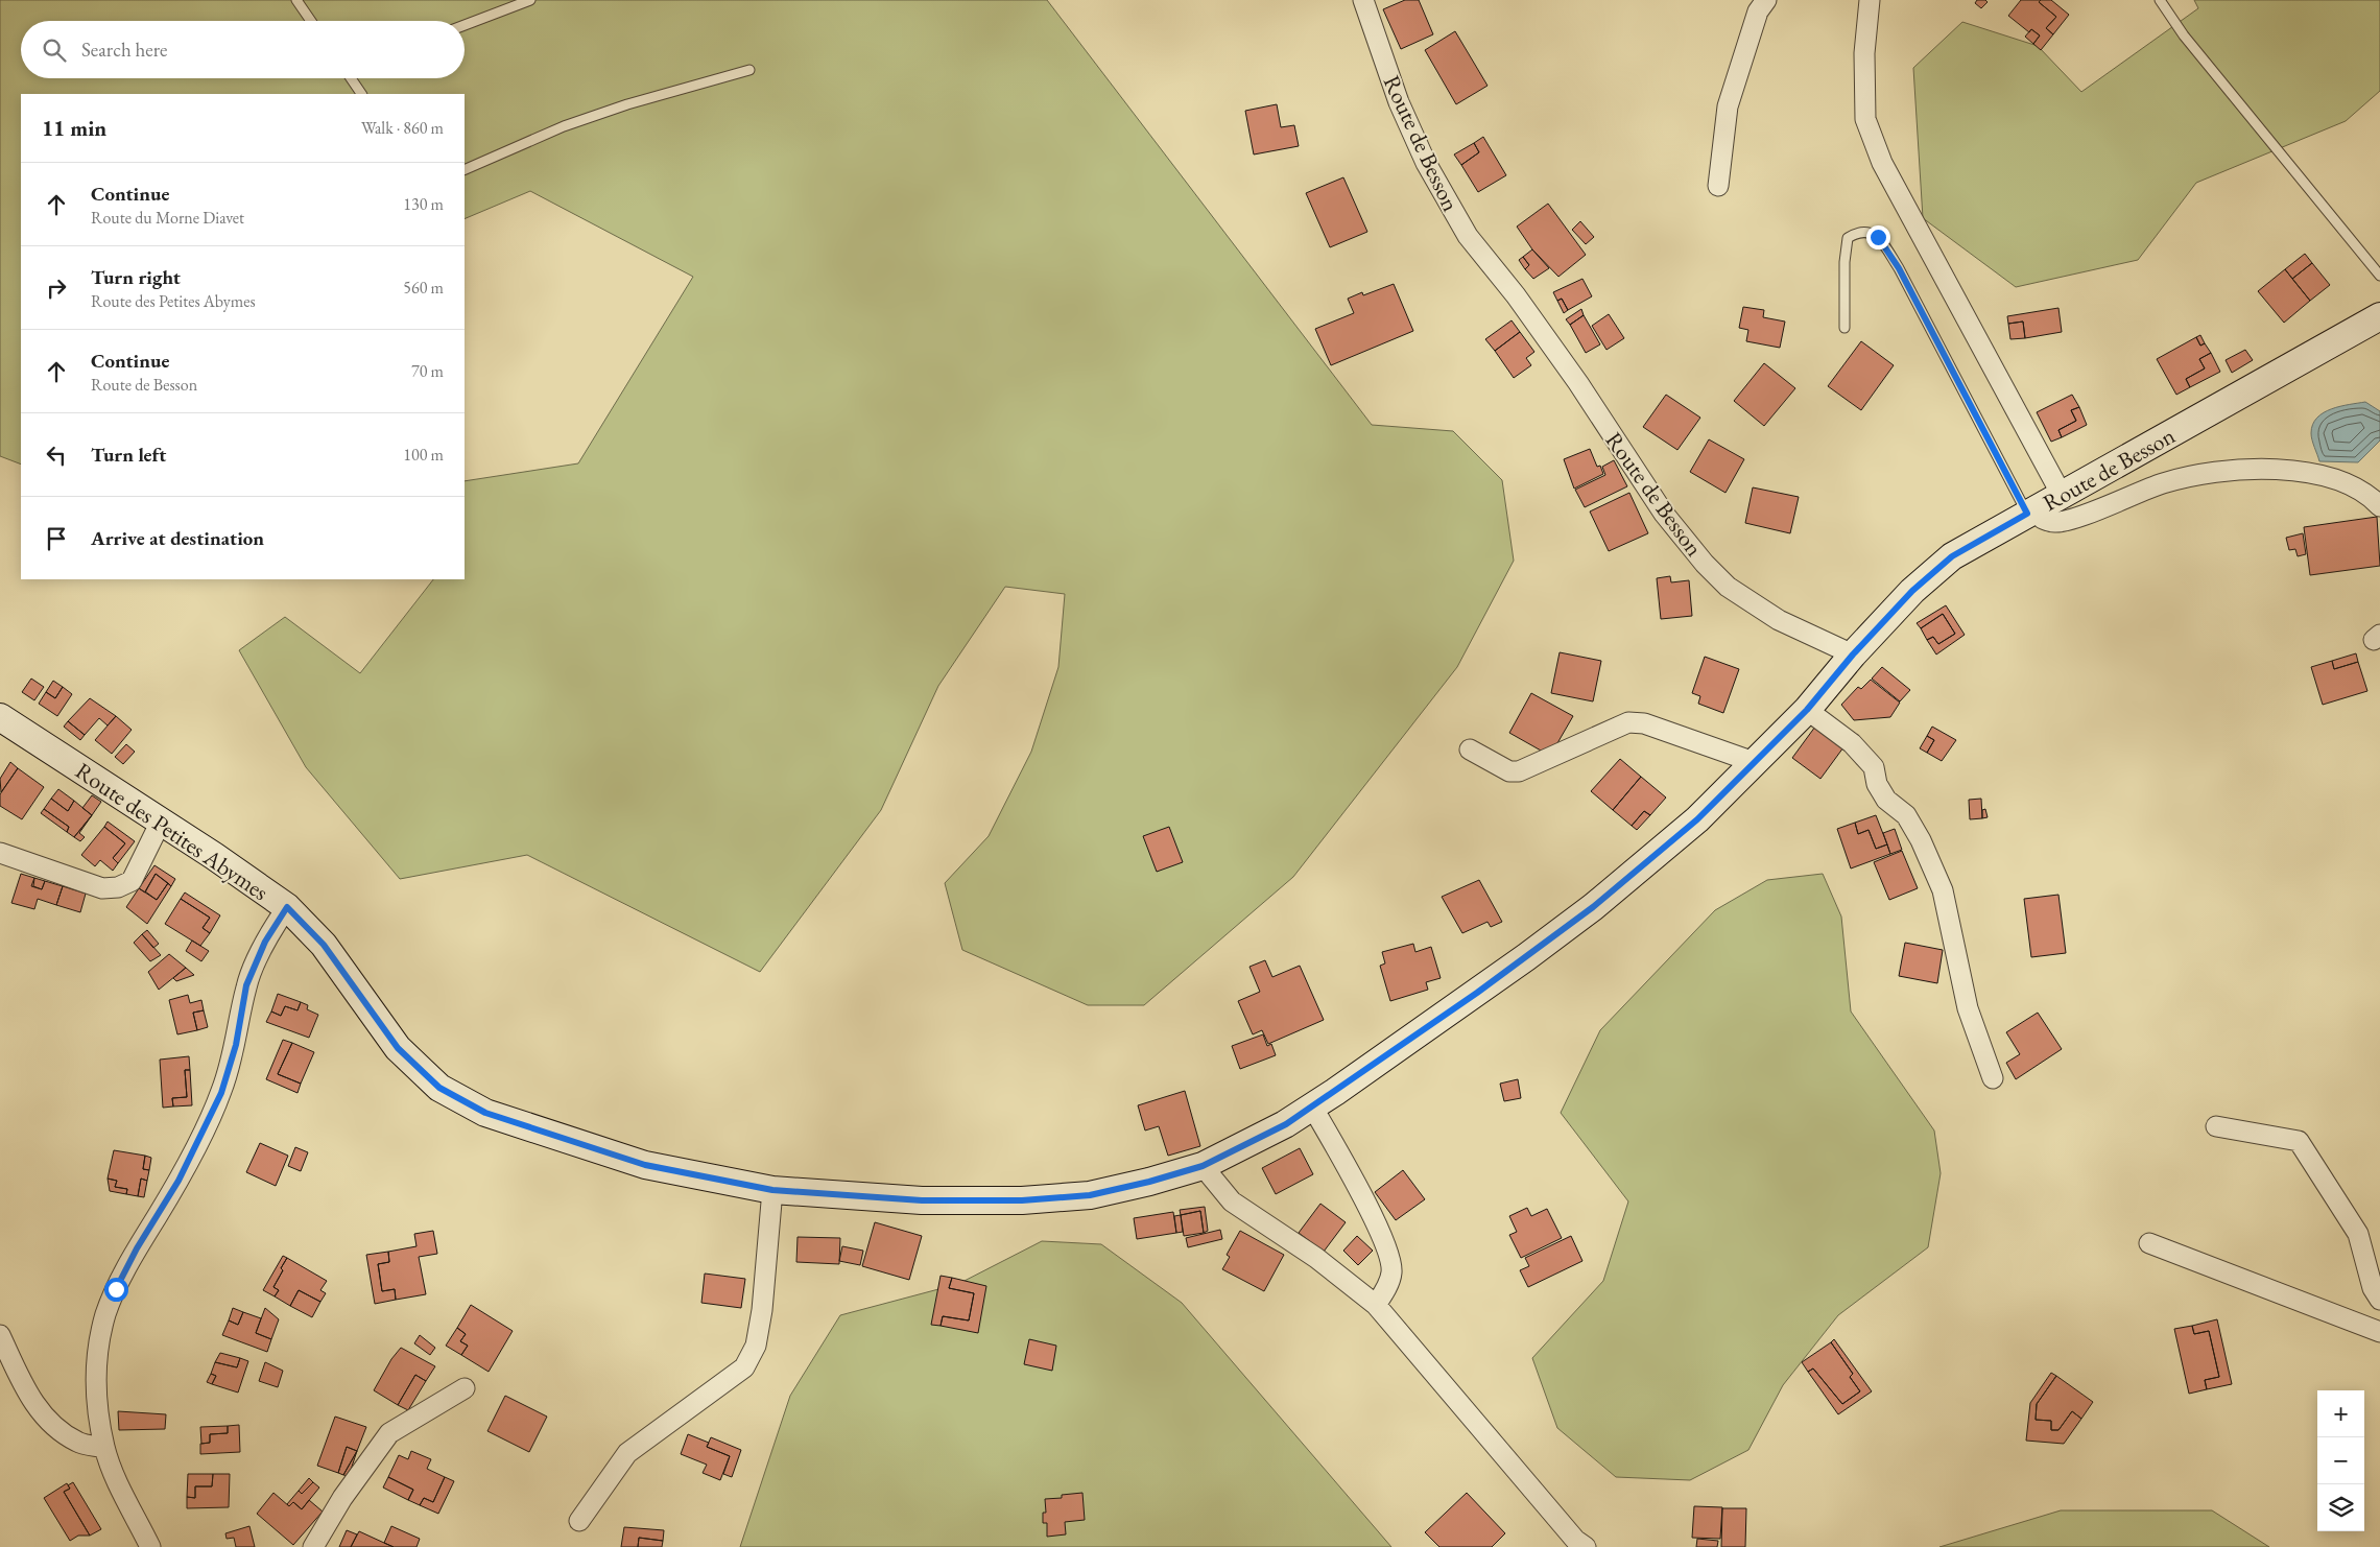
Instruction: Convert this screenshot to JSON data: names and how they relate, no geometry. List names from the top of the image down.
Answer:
{
  "streets": {
    "main road": ["Route de Besson", "Route des Petites Abymes"]
  },
  "crossings": [
    ["Route de Besson", "Route des Petites Abymes"]
  ],
  "page": {
    "search": "Search here",
    "heading": ["11 min", "Walk · 860 m"],
    "list": [
      ["Continue", "Route du Morne Diavet", "130 m"],
      ["Turn right", "Route des Petites Abymes", "560 m"],
      ["Continue", "Route de Besson", "70 m"],
      ["Turn left", "100 m"],
      "Arrive at destination"
    ],
    "map_buttons": ["+", "−"]
  }
}
